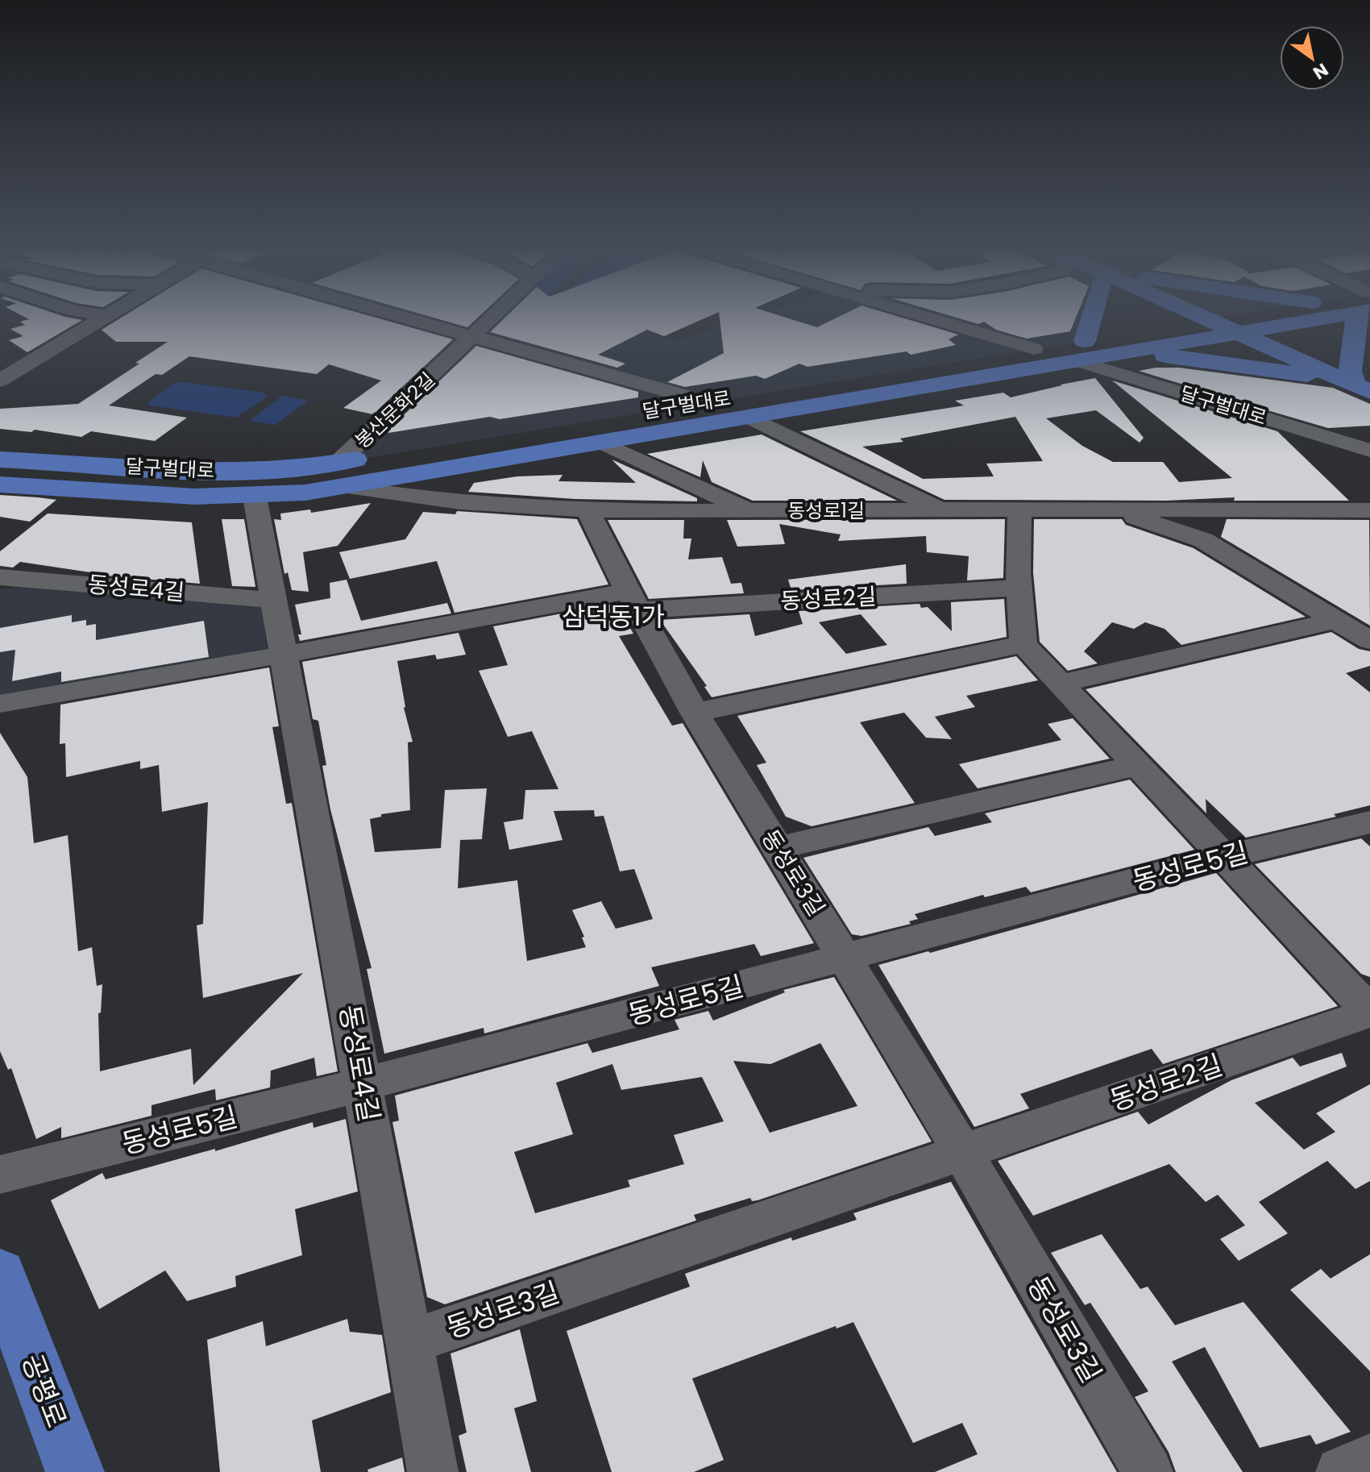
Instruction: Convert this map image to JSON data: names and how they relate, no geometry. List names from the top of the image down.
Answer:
{
  "streets": {
    "main road": ["달구벌대로", "공평로"],
    "street": [
      "봉산문화2길",
      "동성로1길",
      "동성로4길",
      "동성로2길",
      "동성로5길",
      "동성로3길"
    ]
  },
  "crossings": [
    ["달구벌대로", "봉산문화2길"],
    ["달구벌대로", "동성로1길"],
    ["달구벌대로", "동성로4길"],
    ["봉산문화2길", "동성로1길"],
    ["동성로1길", "동성로3길"],
    ["동성로4길", "동성로5길"],
    ["동성로4길", "동성로3길"],
    ["동성로2길", "동성로5길"],
    ["동성로2길", "동성로3길"],
    ["동성로5길", "동성로3길"]
  ],
  "districts": ["삼덕동1가"],
  "north": "bottom right"
}
